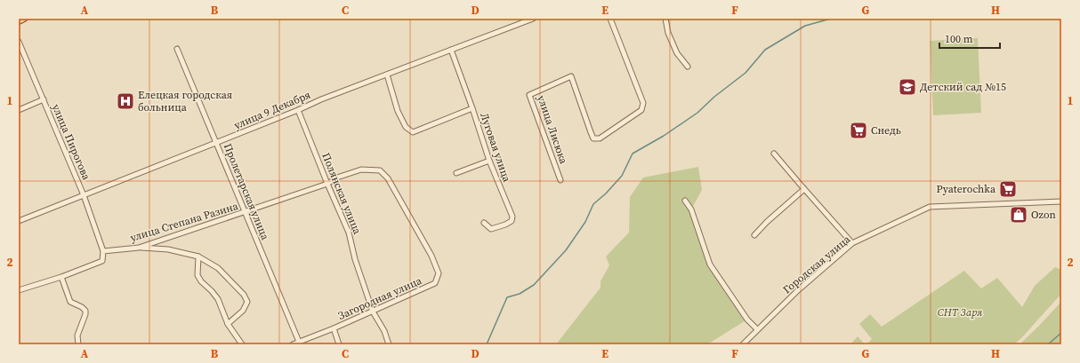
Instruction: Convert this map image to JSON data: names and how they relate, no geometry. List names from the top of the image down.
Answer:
{
  "streets": {
    "street": [
      "улица 9 Декабря",
      "улица Лисюка",
      "улица Пирогова",
      "Луговая улица",
      "Пролетарская улица",
      "Полянская улица",
      "улица Степана Разина",
      "Городская улица",
      "Загородная улица"
    ]
  },
  "crossings": [
    ["улица 9 Декабря", "улица Пирогова"],
    ["улица 9 Декабря", "Луговая улица"],
    ["улица 9 Декабря", "Пролетарская улица"],
    ["улица 9 Декабря", "Полянская улица"],
    ["улица Пирогова", "улица Степана Разина"],
    ["Пролетарская улица", "улица Степана Разина"],
    ["Пролетарская улица", "Загородная улица"],
    ["Полянская улица", "улица Степана Разина"],
    ["Полянская улица", "Загородная улица"],
    ["улица Степана Разина", "Загородная улица"]
  ],
  "parks": ["СНТ Заря"],
  "places": {
    "school or university": ["Детский сад №15"],
    "hospital": ["Елецкая городская больница"],
    "supermarket": ["Снедь", "Pyaterochka"],
    "shop": ["Ozon"]
  },
  "scale_bar": "100 m",
  "grid": {
    "columns": [
      "A",
      "B",
      "C",
      "D",
      "E",
      "F",
      "G",
      "H"
    ],
    "rows": ["1", "2"]
  }
}
